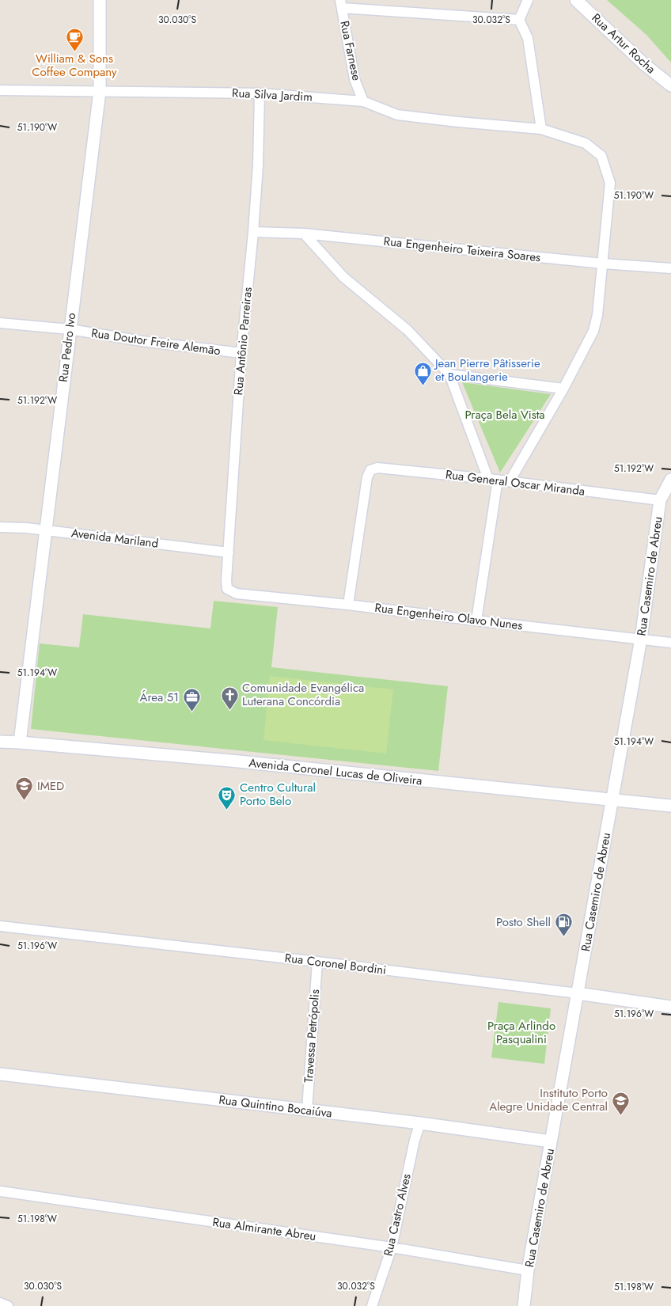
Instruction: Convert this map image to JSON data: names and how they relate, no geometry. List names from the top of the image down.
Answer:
{
  "streets": {
    "street": [
      "Rua Artur Rocha",
      "Rua Farnese",
      "Rua Silva Jardim",
      "Rua Engenheiro Teixeira Soares",
      "Rua Antônio Parreiras",
      "Rua Doutor Freire Alemão",
      "Rua Pedro Ivo",
      "Rua General Oscar Miranda",
      "Avenida Mariland",
      "Rua Casemiro de Abreu",
      "Rua Engenheiro Olavo Nunes",
      "Avenida Coronel Lucas de Oliveira",
      "Rua Coronel Bordini",
      "Travessa Petrópolis",
      "Rua Quintino Bocaiúva",
      "Rua Castro Alves",
      "Rua Almirante Abreu"
    ]
  },
  "crossings": [
    ["Rua Farnese", "Rua Silva Jardim"],
    ["Rua Silva Jardim", "Rua Engenheiro Teixeira Soares"],
    ["Rua Silva Jardim", "Rua Antônio Parreiras"],
    ["Rua Silva Jardim", "Rua Pedro Ivo"],
    ["Rua Silva Jardim", "Rua General Oscar Miranda"],
    ["Rua Engenheiro Teixeira Soares", "Rua Antônio Parreiras"],
    ["Rua Antônio Parreiras", "Rua Doutor Freire Alemão"],
    ["Rua Antônio Parreiras", "Avenida Mariland"],
    ["Rua Antônio Parreiras", "Rua Engenheiro Olavo Nunes"],
    ["Rua Doutor Freire Alemão", "Rua Pedro Ivo"],
    ["Rua Pedro Ivo", "Avenida Mariland"],
    ["Rua Pedro Ivo", "Avenida Coronel Lucas de Oliveira"],
    ["Rua General Oscar Miranda", "Rua Casemiro de Abreu"],
    ["Rua General Oscar Miranda", "Rua Engenheiro Olavo Nunes"],
    ["Rua Casemiro de Abreu", "Rua Engenheiro Olavo Nunes"],
    ["Rua Casemiro de Abreu", "Avenida Coronel Lucas de Oliveira"],
    ["Rua Casemiro de Abreu", "Rua Coronel Bordini"],
    ["Rua Casemiro de Abreu", "Rua Quintino Bocaiúva"],
    ["Rua Casemiro de Abreu", "Rua Almirante Abreu"],
    ["Rua Coronel Bordini", "Travessa Petrópolis"],
    ["Travessa Petrópolis", "Rua Quintino Bocaiúva"],
    ["Rua Quintino Bocaiúva", "Rua Castro Alves"],
    ["Rua Castro Alves", "Rua Almirante Abreu"]
  ],
  "parks": ["Praça Bela Vista", "Praça Arlindo Pasqualini"],
  "places": {
    "cafe": ["William & Sons Coffee Company"],
    "shop": ["Jean Pierre Pâtisserie et Boulangerie"],
    "church": ["Comunidade Evangélica Luterana Concórdia"],
    "office": ["Área 51"],
    "school or university": ["IMED", "Instituto Porto Alegre Unidade Central"],
    "theatre": ["Centro Cultural Porto Belo"],
    "fuel station": ["Posto Shell"]
  },
  "coordinates": [
    "30.030°S",
    "30.032°S",
    "51.190°W",
    "51.192°W",
    "51.194°W",
    "51.196°W",
    "51.198°W"
  ]
}
